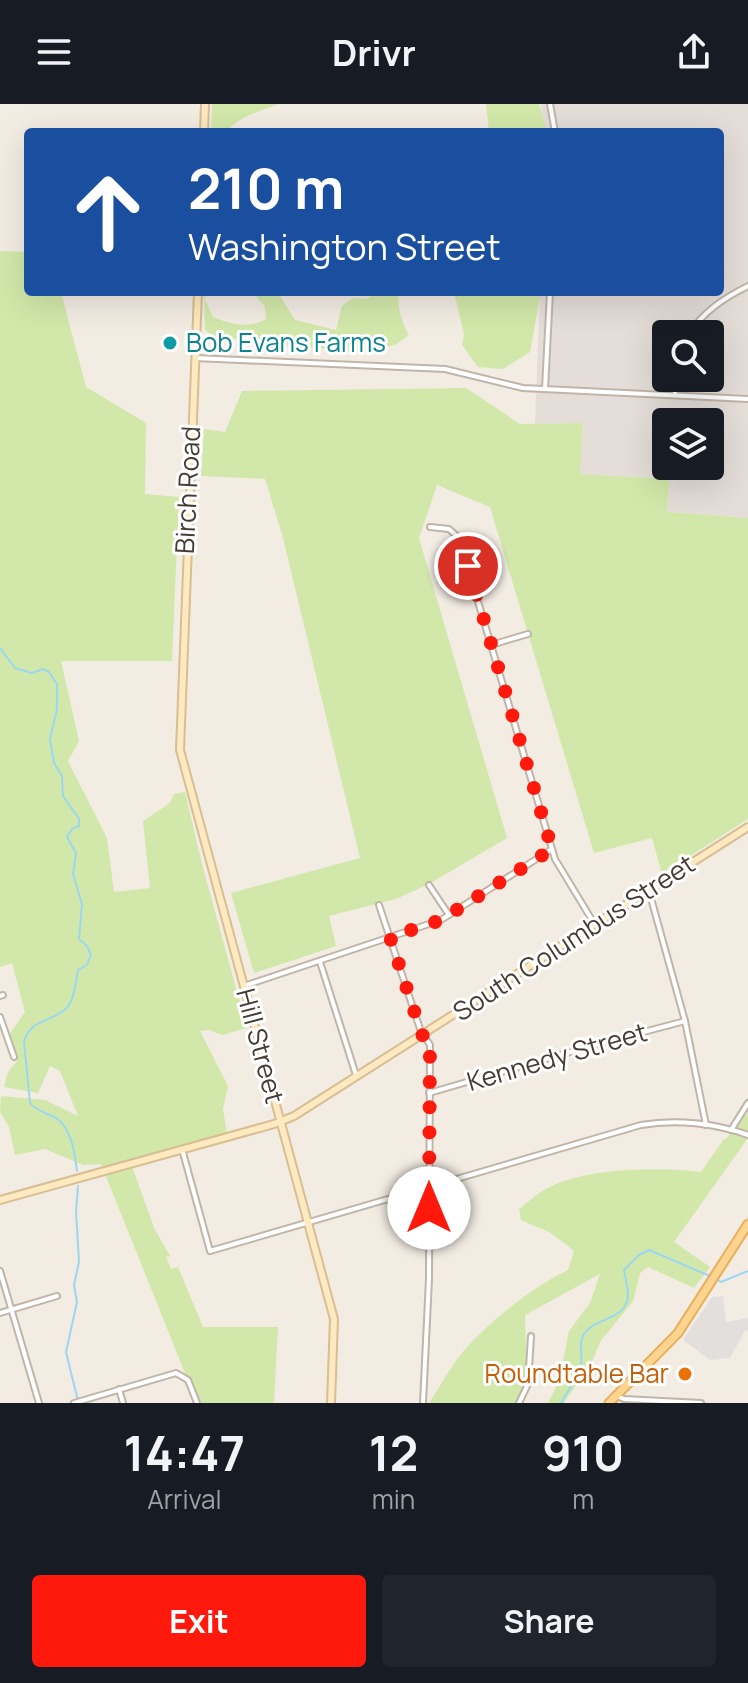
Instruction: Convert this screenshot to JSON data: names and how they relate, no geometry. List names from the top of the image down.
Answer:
{
  "streets": {
    "street": [
      "Birch Road",
      "South Columbus Street",
      "Hill Street",
      "Kennedy Street"
    ]
  },
  "crossings": [
    ["Birch Road", "Hill Street"],
    ["South Columbus Street", "Hill Street"]
  ],
  "places": ["Bob Evans Farms", "Roundtable Bar"],
  "page": {
    "header": "Drivr",
    "turn": ["210 m", "Washington Street"],
    "eta": [
      "14:47",
      "Arrival",
      "12",
      "min",
      "910",
      "m"
    ],
    "buttons": ["Exit", "Share"]
  }
}
